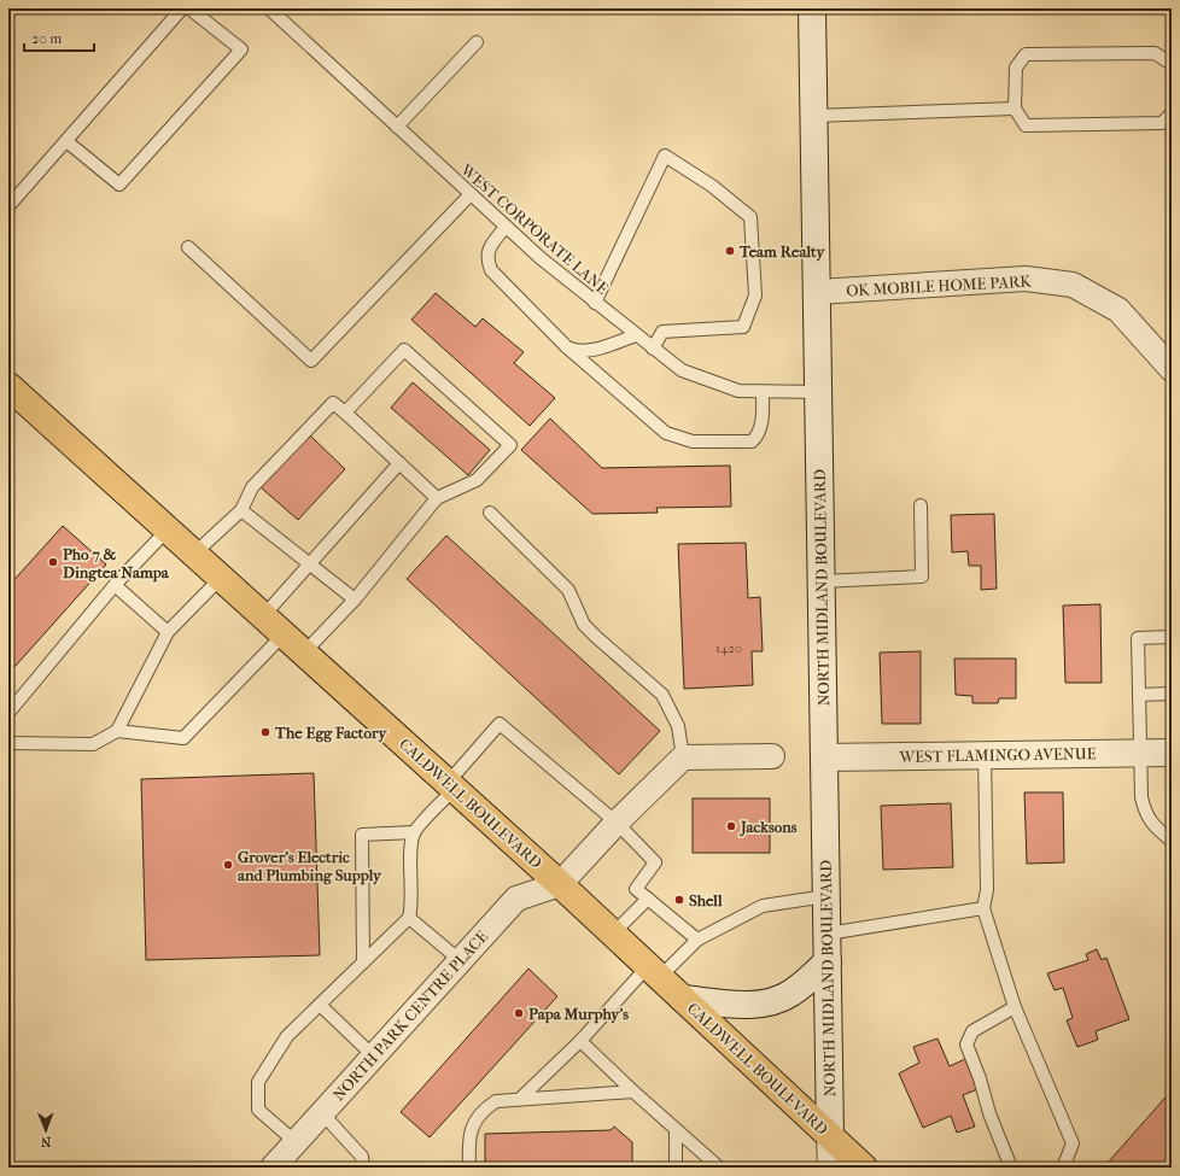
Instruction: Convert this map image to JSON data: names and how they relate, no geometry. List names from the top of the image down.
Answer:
{
  "streets": {
    "main road": ["NORTH MIDLAND BOULEVARD", "WEST FLAMINGO AVENUE", "CALDWELL BOULEVARD"],
    "street": ["OK MOBILE HOME PARK", "NORTH PARK CENTRE PLACE"],
    "lane": ["WEST CORPORATE LANE"]
  },
  "crossings": [
    ["WEST CORPORATE LANE", "NORTH MIDLAND BOULEVARD"],
    ["OK MOBILE HOME PARK", "NORTH MIDLAND BOULEVARD"],
    ["NORTH MIDLAND BOULEVARD", "WEST FLAMINGO AVENUE"],
    ["NORTH MIDLAND BOULEVARD", "CALDWELL BOULEVARD"],
    ["CALDWELL BOULEVARD", "NORTH PARK CENTRE PLACE"]
  ],
  "places": [
    "Team Realty",
    "Pho 7 & Dingtea Nampa",
    "The Egg Factory",
    "Jacksons",
    "Grover's Electric and Plumbing Supply",
    "Shell",
    "Papa Murphy's"
  ],
  "house_numbers": ["1420"],
  "scale_bar": "20 m",
  "north": "bottom"
}
